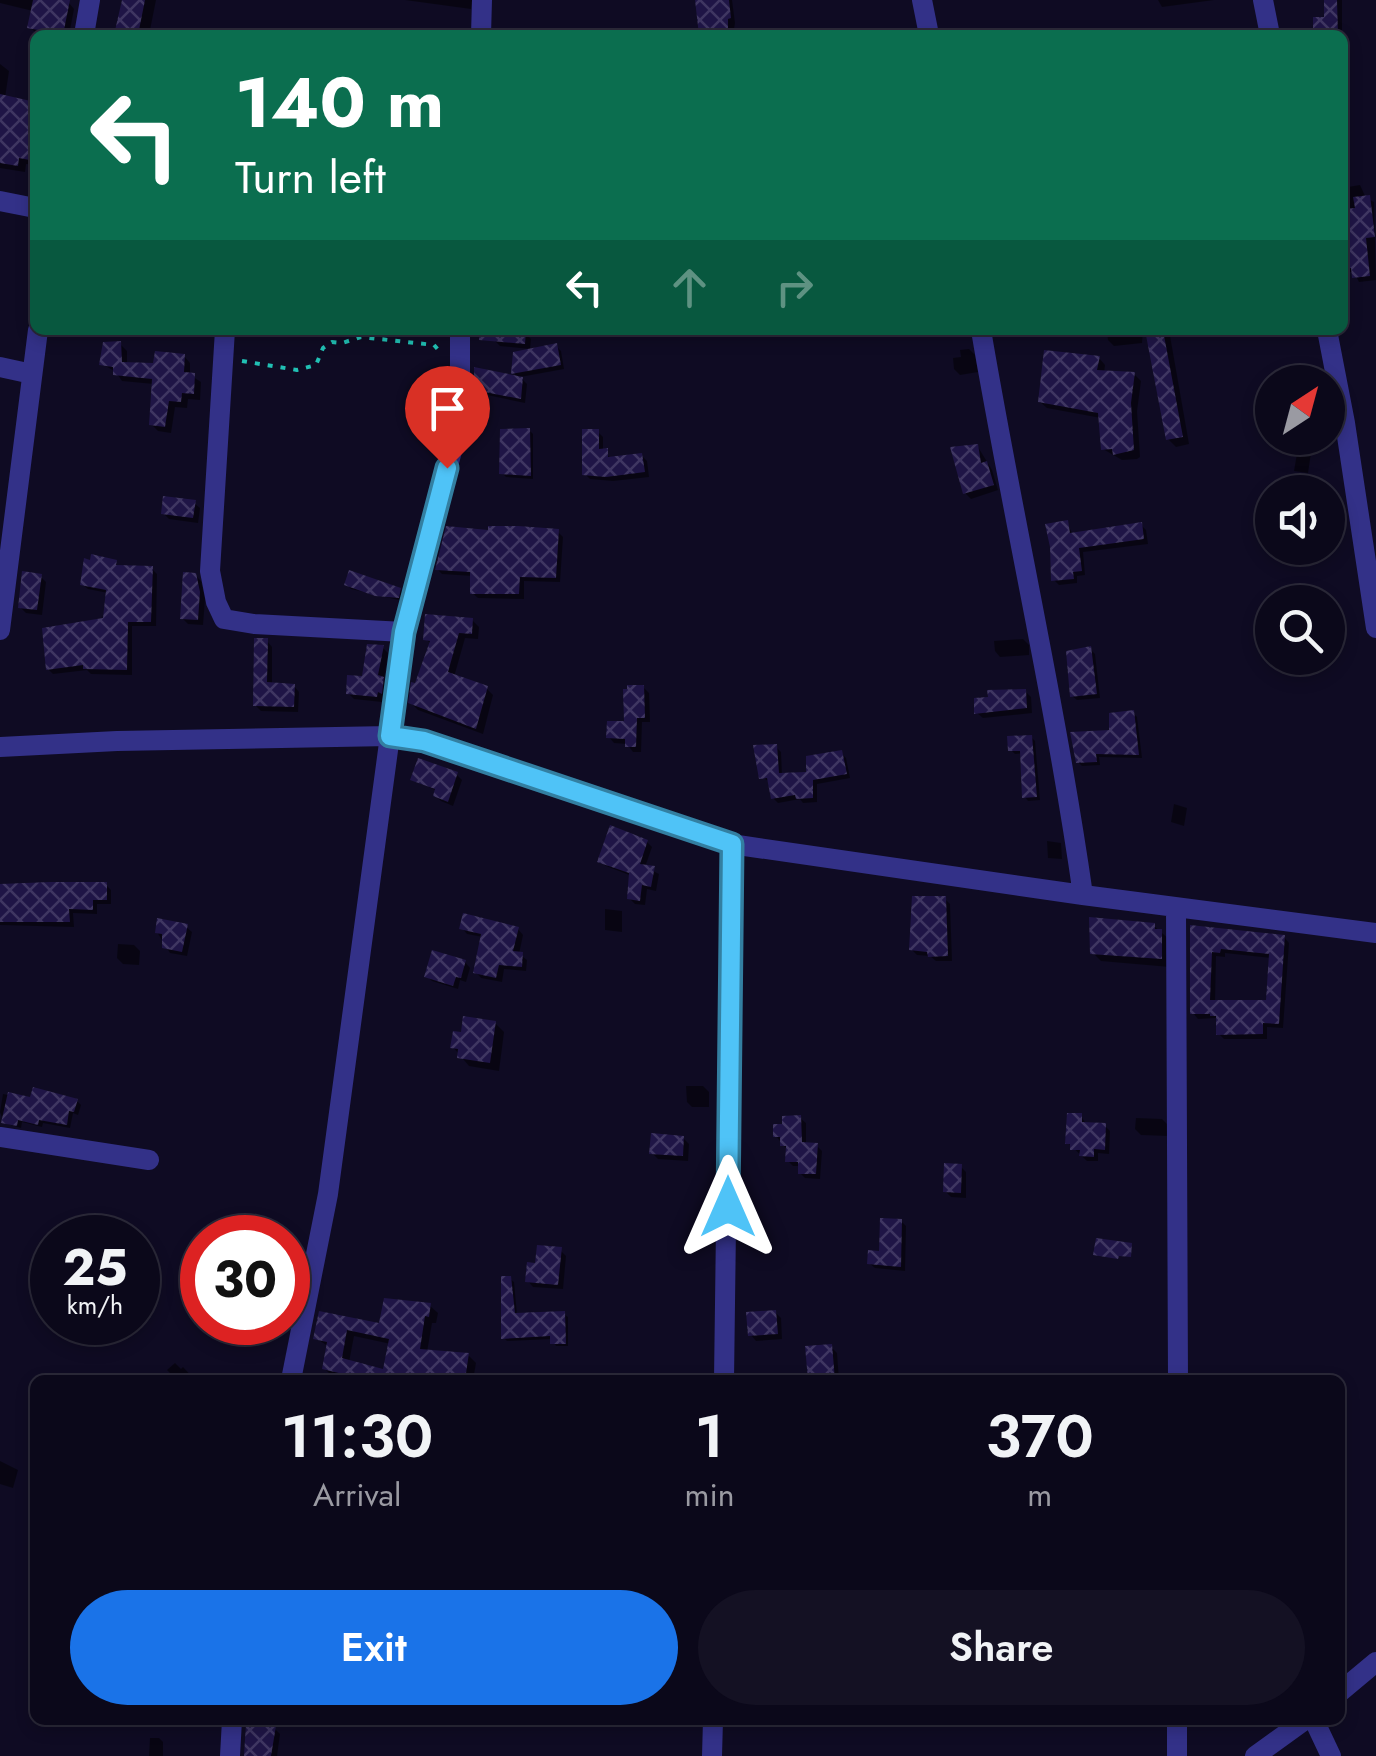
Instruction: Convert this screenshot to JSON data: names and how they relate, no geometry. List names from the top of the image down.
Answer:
{
  "north": "top right",
  "page": {
    "turn": ["140 m", "Turn left"],
    "speed": "25 km/h",
    "limit": "30",
    "eta": [
      "11:30",
      "Arrival",
      "1",
      "min",
      "370",
      "m"
    ],
    "buttons": ["Exit", "Share"]
  }
}
